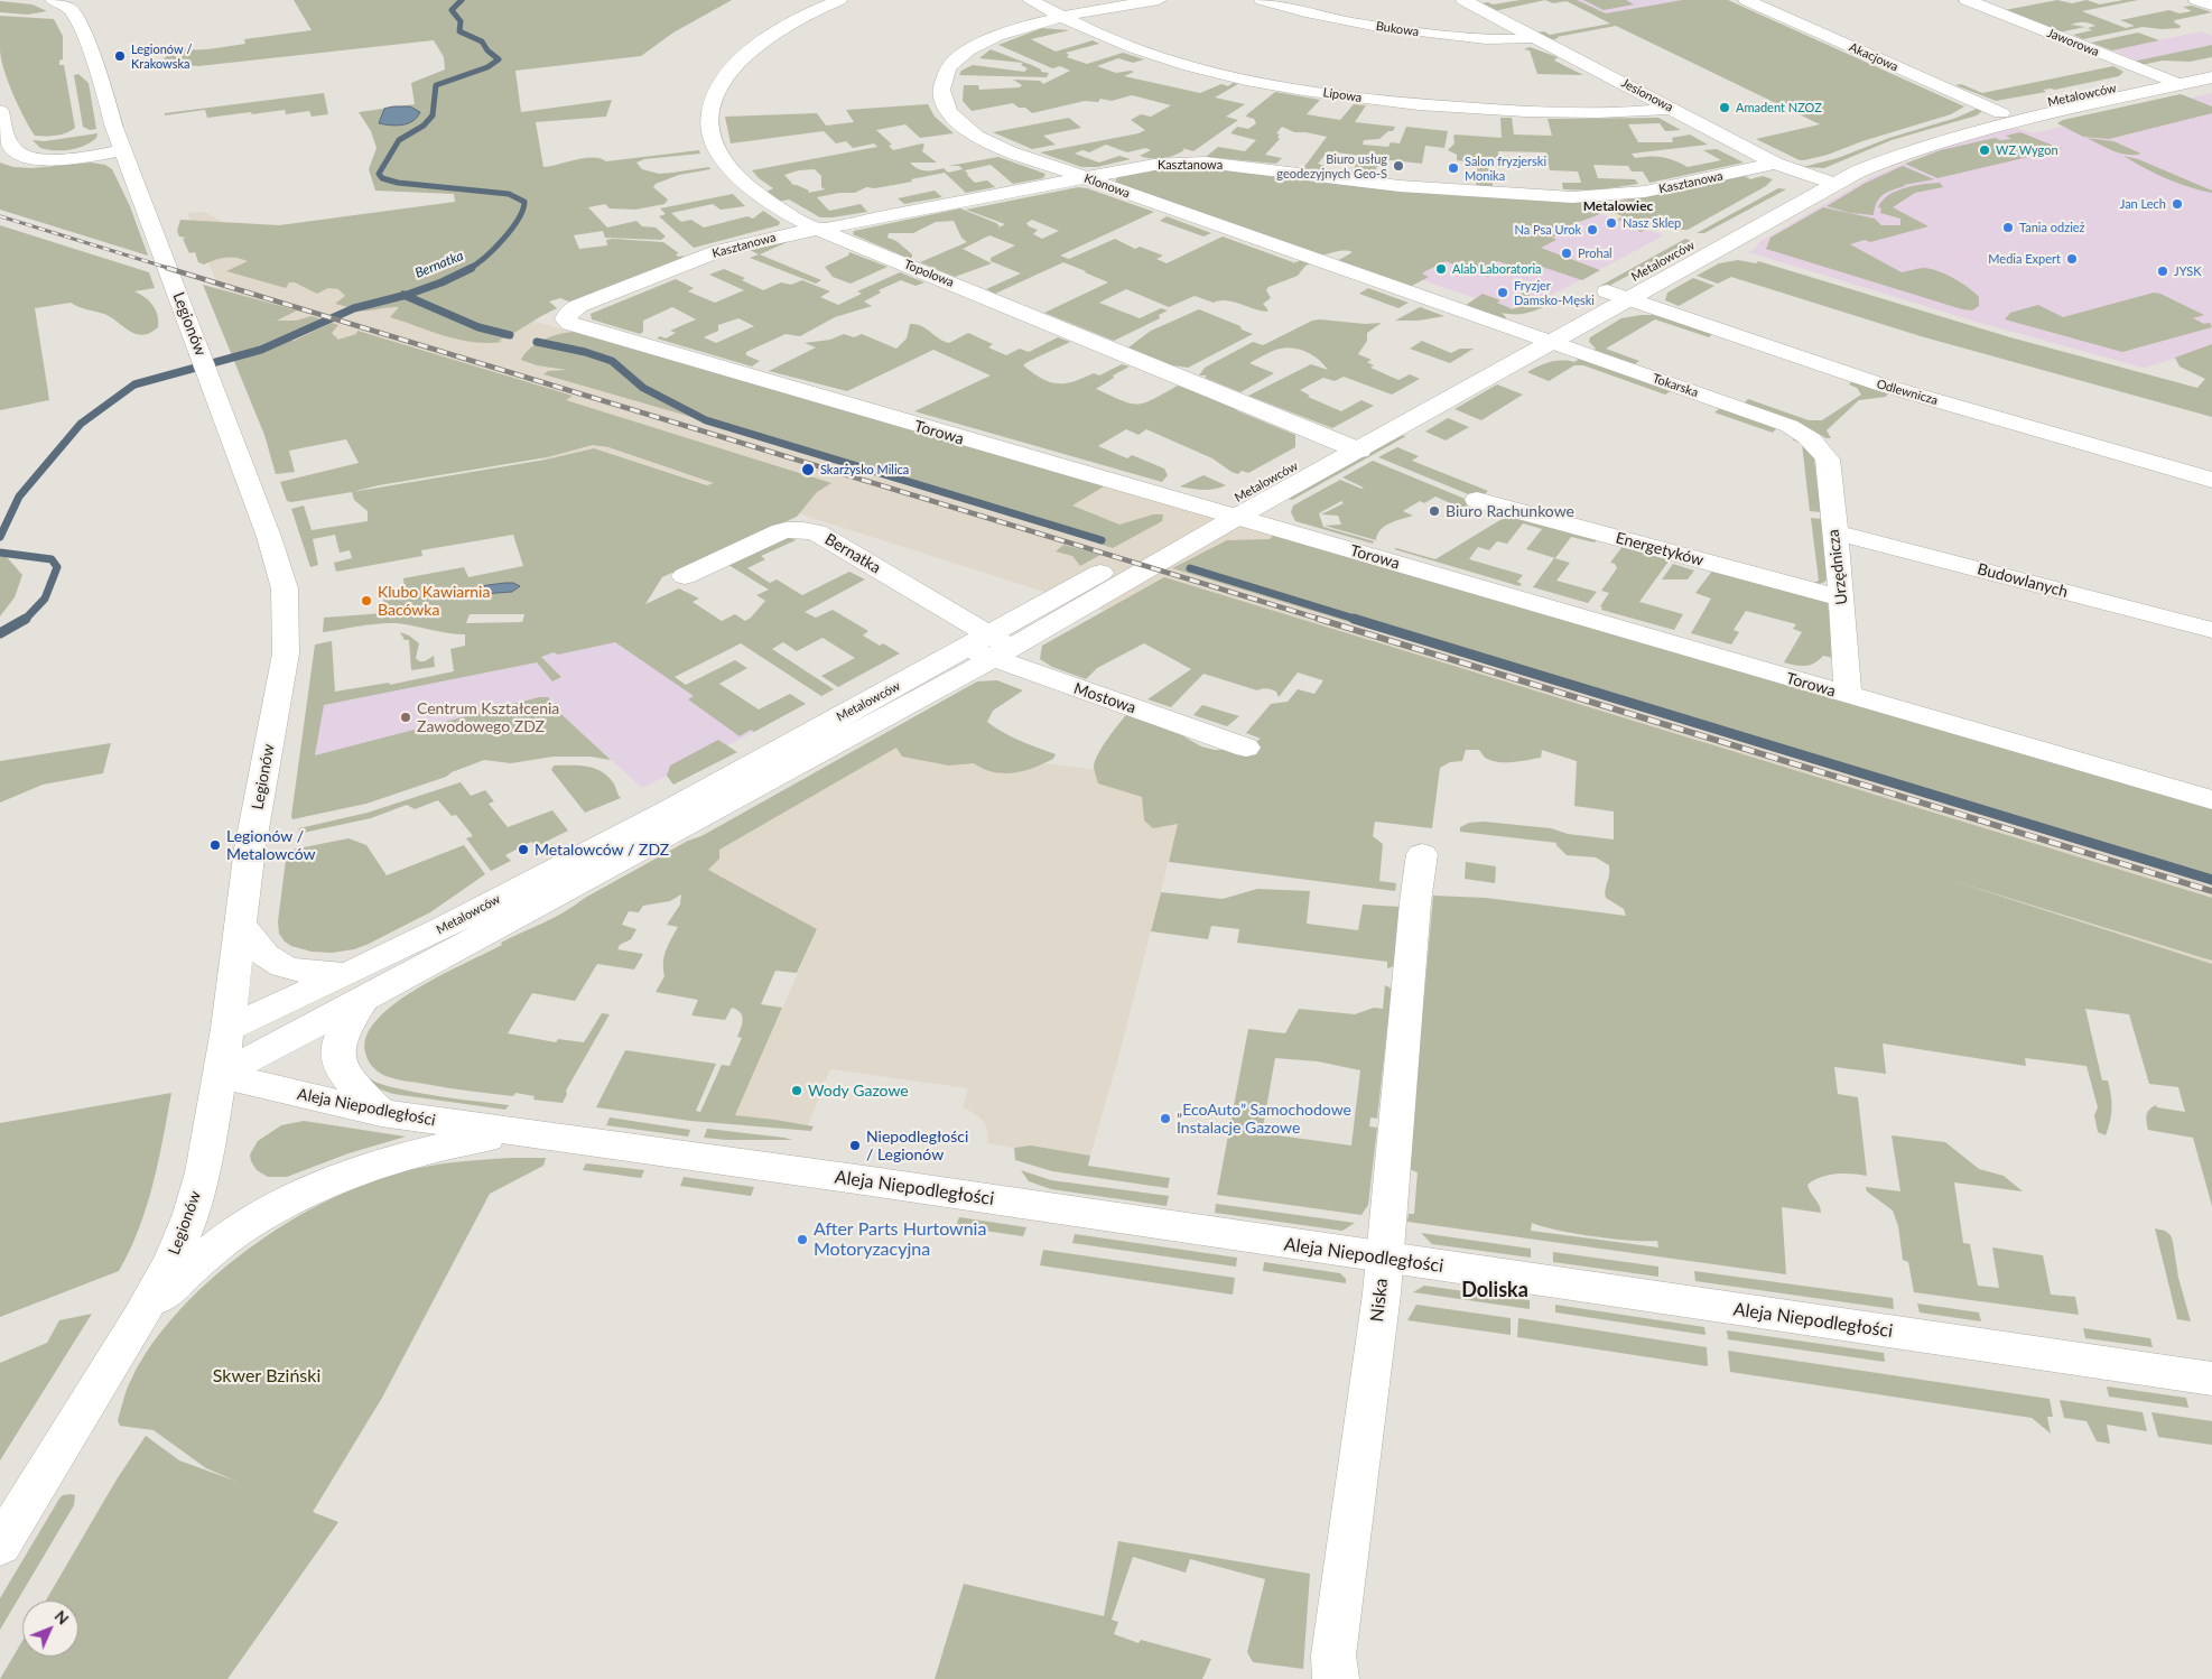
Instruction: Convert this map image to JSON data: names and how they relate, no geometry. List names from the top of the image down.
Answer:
{
  "streets": {
    "street": [
      "Bukowa",
      "Jaworowa",
      "Akacjowa",
      "Lipowa",
      "Jesionowa",
      "Metalowców",
      "Kasztanowa",
      "Klonowa",
      "Topolowa",
      "Legionów",
      "Tokarska",
      "Odlewnicza",
      "Torowa",
      "Energetyków",
      "Bernatka",
      "Urzędnicza",
      "Budowlanych",
      "Mostowa",
      "Aleja Niepodległości",
      "Niska"
    ]
  },
  "crossings": [
    ["Bukowa", "Jesionowa"],
    ["Jaworowa", "Metalowców"],
    ["Akacjowa", "Metalowców"],
    ["Lipowa", "Jesionowa"],
    ["Lipowa", "Klonowa"],
    ["Jesionowa", "Metalowców"],
    ["Jesionowa", "Kasztanowa"],
    ["Metalowców", "Klonowa"],
    ["Metalowców", "Topolowa"],
    ["Metalowców", "Legionów"],
    ["Metalowców", "Tokarska"],
    ["Metalowców", "Odlewnicza"],
    ["Metalowców", "Torowa"],
    ["Metalowców", "Bernatka"],
    ["Metalowców", "Mostowa"],
    ["Metalowców", "Aleja Niepodległości"],
    ["Kasztanowa", "Klonowa"],
    ["Kasztanowa", "Topolowa"],
    ["Kasztanowa", "Torowa"],
    ["Klonowa", "Tokarska"],
    ["Legionów", "Aleja Niepodległości"],
    ["Tokarska", "Urzędnicza"],
    ["Torowa", "Urzędnicza"],
    ["Energetyków", "Urzędnicza"],
    ["Bernatka", "Mostowa"],
    ["Urzędnicza", "Budowlanych"],
    ["Aleja Niepodległości", "Niska"]
  ],
  "districts": ["Metalowiec", "Doliska"],
  "water": ["Bernatka"],
  "parks": ["Skwer Bziński"],
  "places": [
    "Legionów / Krakowska",
    "Amadent NZOZ",
    "WZ Wygon",
    "Biuro usług geodezyjnych Geo-S",
    "Salon fryzjerski Monika",
    "Jan Lech",
    "Nasz Sklep",
    "Tania odzież",
    "Na Psa Urok",
    "Prohal",
    "Media Expert",
    "Alab Laboratoria",
    "JYSK",
    "Fryzjer Damsko-Męski",
    "Skarżysko Milica",
    "Biuro Rachunkowe",
    "Klubo Kawiarnia Bacówka",
    "Centrum Kształcenia Zawodowego ZDZ",
    "Legionów / Metalowców",
    "Metalowców / ZDZ",
    "Wody Gazowe",
    "„EcoAuto” Samochodowe Instalacje Gazowe",
    "Niepodległości / Legionów",
    "After Parts Hurtownia Motoryzacyjna"
  ],
  "north": "top right"
}
